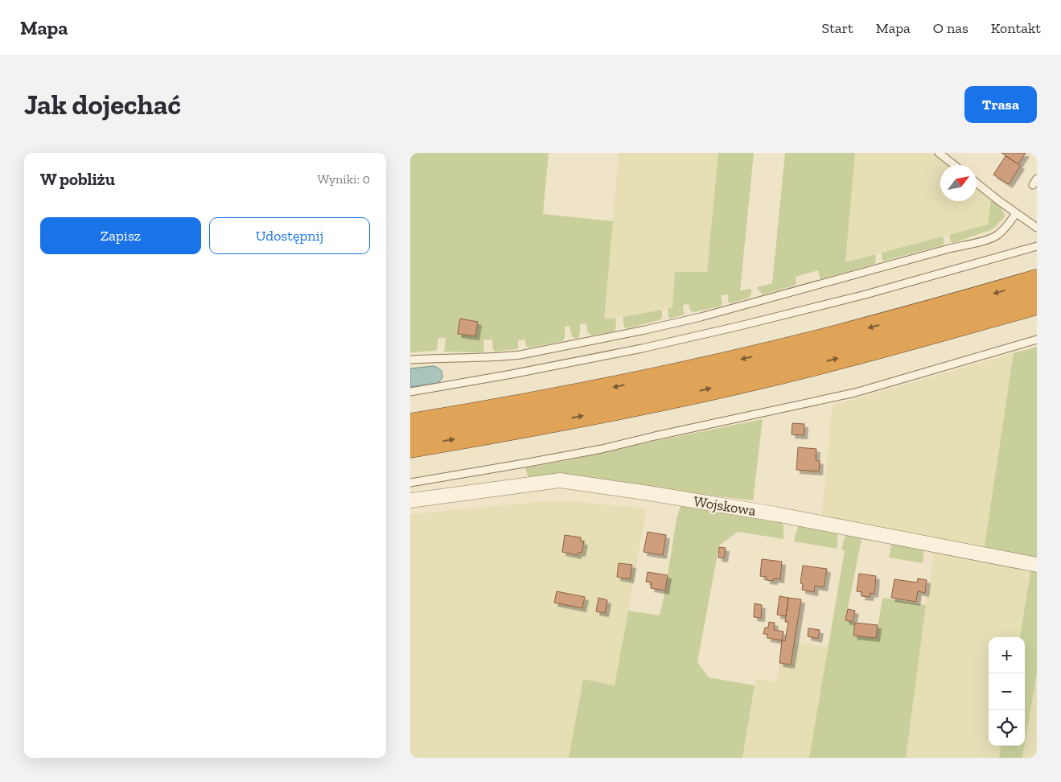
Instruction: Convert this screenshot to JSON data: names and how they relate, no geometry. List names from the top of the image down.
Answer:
{
  "streets": {
    "street": ["Wojskowa"]
  },
  "north": "top right",
  "page": {
    "header": "Mapa",
    "nav": [
      "Start",
      "Mapa",
      "O nas",
      "Kontakt"
    ],
    "buttons": [
      "Trasa",
      ["Zapisz", "Udostępnij"]
    ],
    "title": "Jak dojechać",
    "heading": ["W pobliżu", "Wyniki: 0"],
    "map_buttons": ["+", "−"]
  }
}
